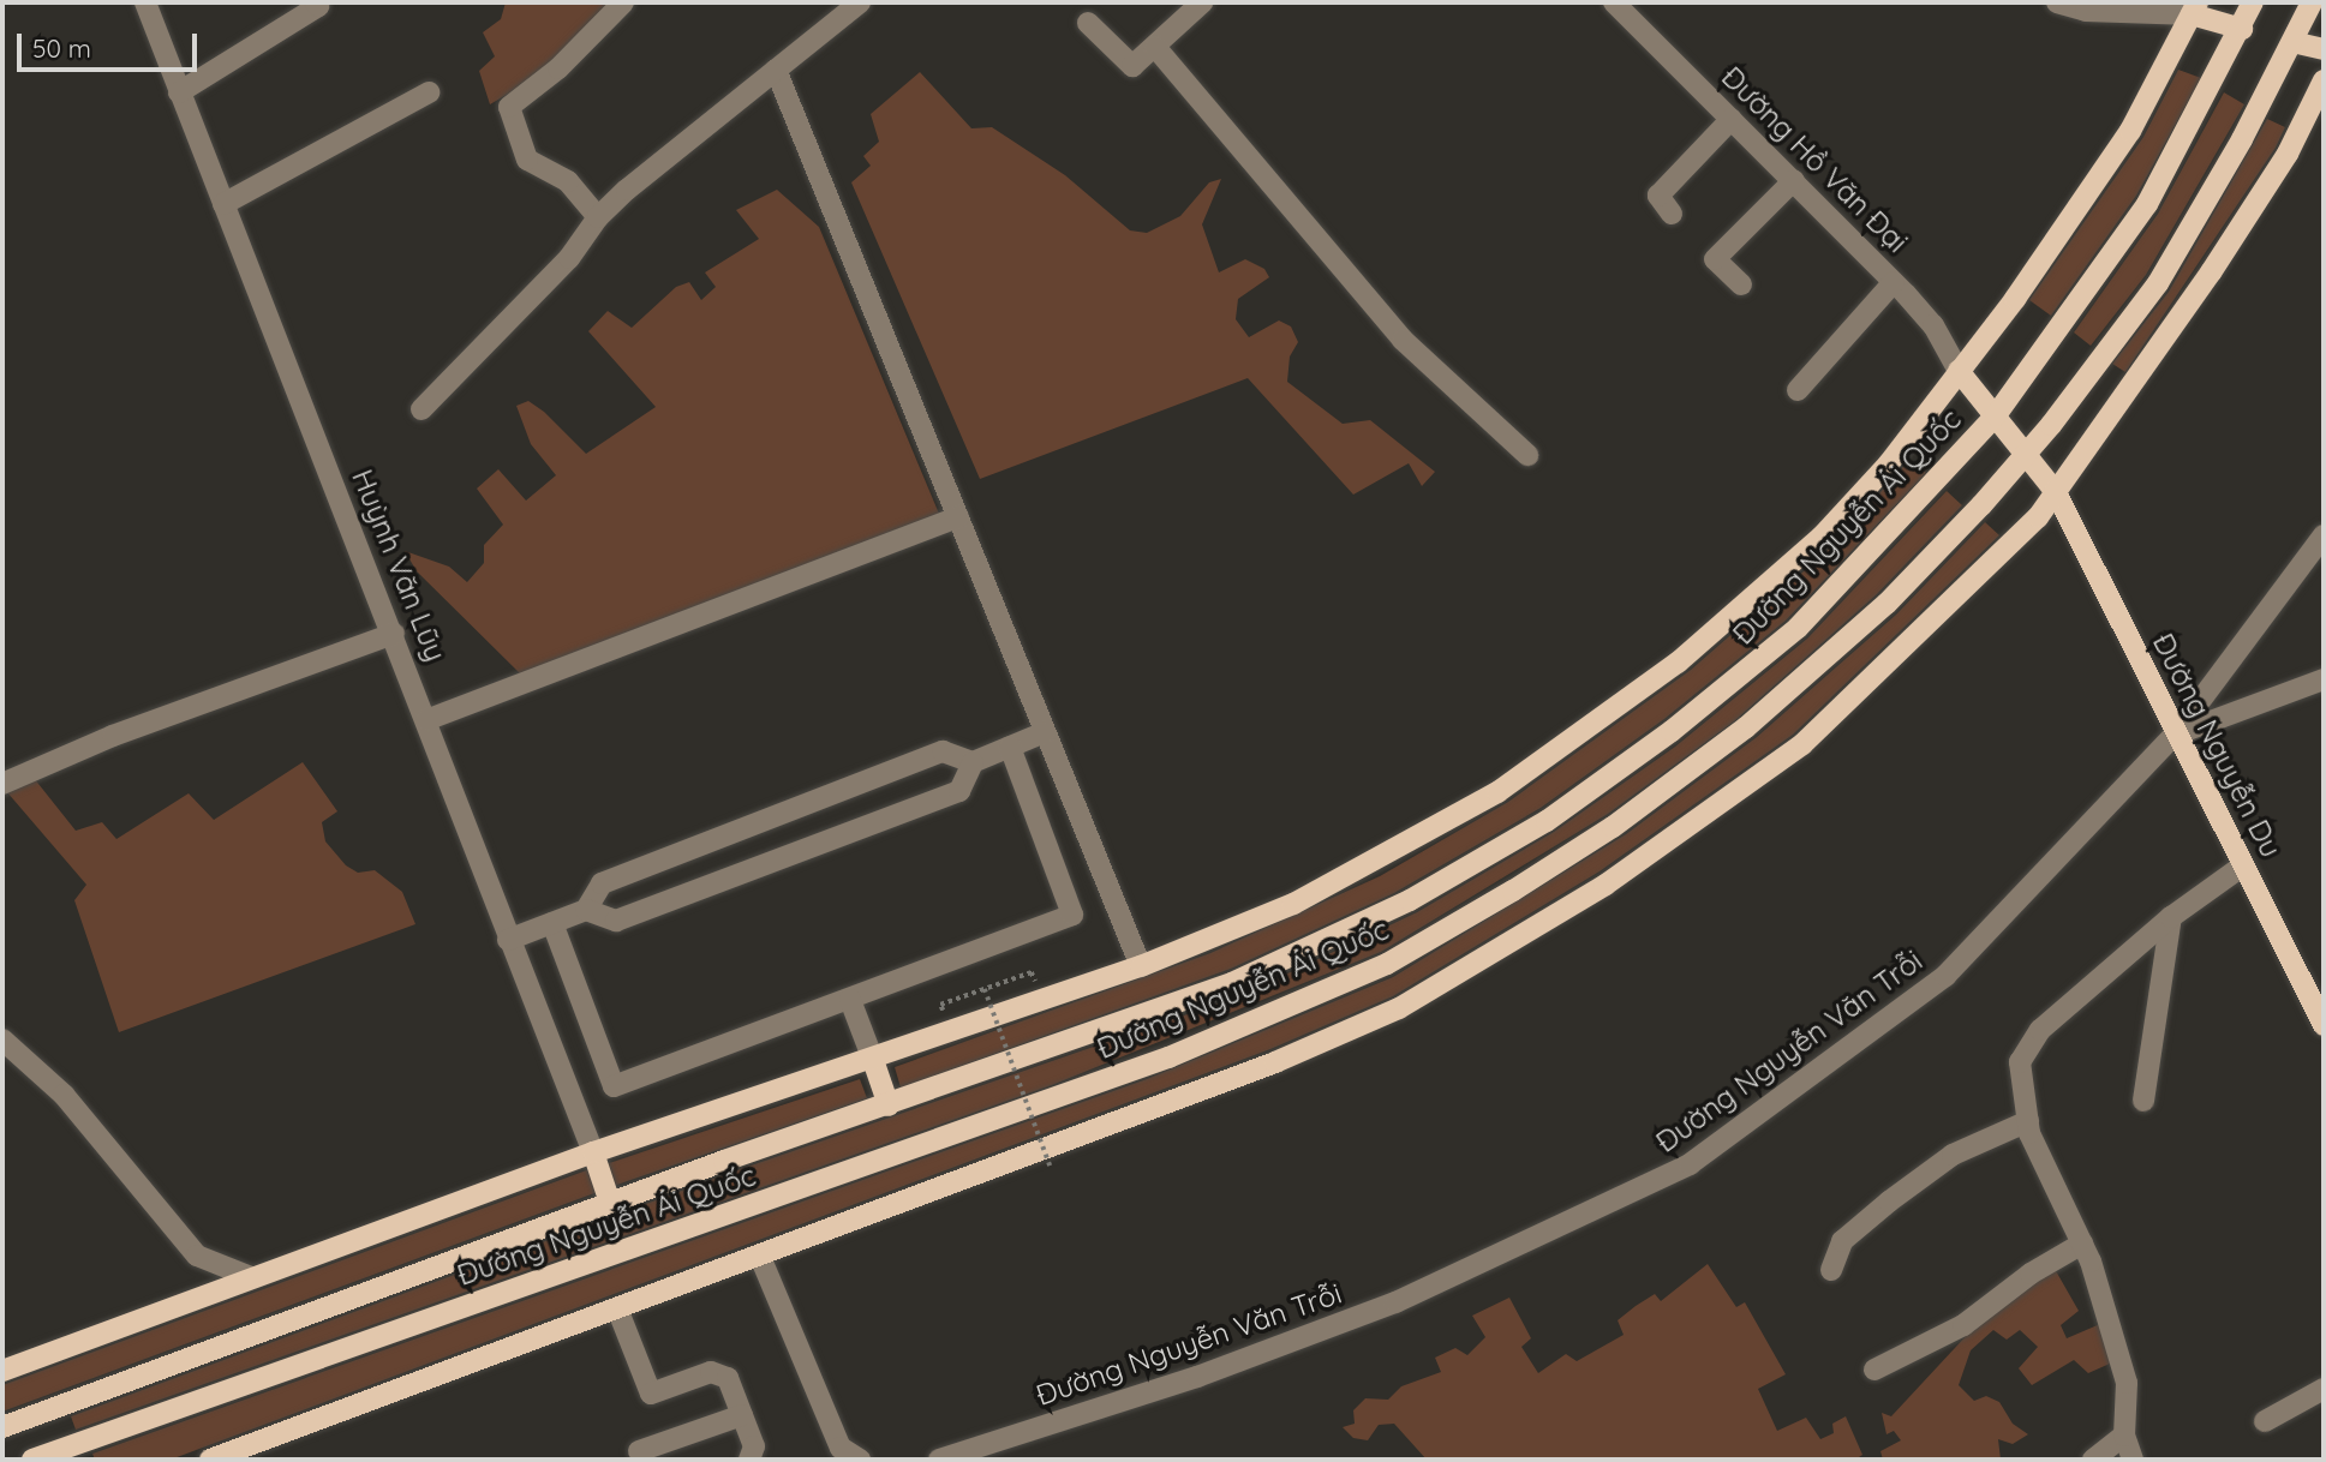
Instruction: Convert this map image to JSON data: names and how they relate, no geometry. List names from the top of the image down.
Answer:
{
  "streets": {
    "main road": ["Đường Nguyễn Ái Quốc", "Đường Nguyễn Du"],
    "street": ["Đường Hồ Văn Đại", "Huỳnh Văn Lũy", "Đường Nguyễn Văn Trỗi"]
  },
  "crossings": [
    ["Đường Hồ Văn Đại", "Đường Nguyễn Ái Quốc"],
    ["Đường Hồ Văn Đại", "Đường Nguyễn Du"],
    ["Đường Nguyễn Ái Quốc", "Huỳnh Văn Lũy"],
    ["Đường Nguyễn Ái Quốc", "Đường Nguyễn Du"],
    ["Đường Nguyễn Du", "Đường Nguyễn Văn Trỗi"]
  ],
  "scale_bar": "50 m"
}
